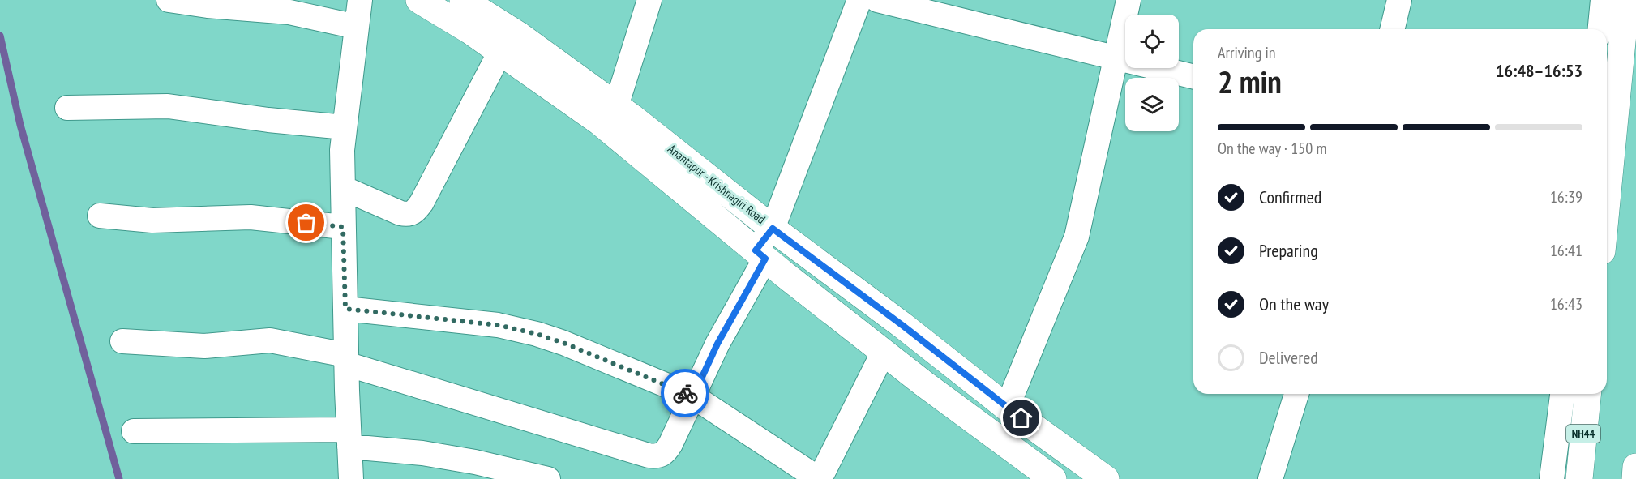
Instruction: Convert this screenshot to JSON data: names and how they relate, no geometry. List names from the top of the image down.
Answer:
{
  "streets": {
    "highway": ["Anantapur - Krishnagiri Road", "NH44"]
  },
  "page": {
    "heading": ["2 min", "Arriving in", "16:48–16:53"],
    "bar": "On the way · 150 m",
    "list": [
      ["Confirmed", "16:39"],
      ["Preparing", "16:41"],
      ["On the way", "16:43"],
      "Delivered"
    ]
  }
}
